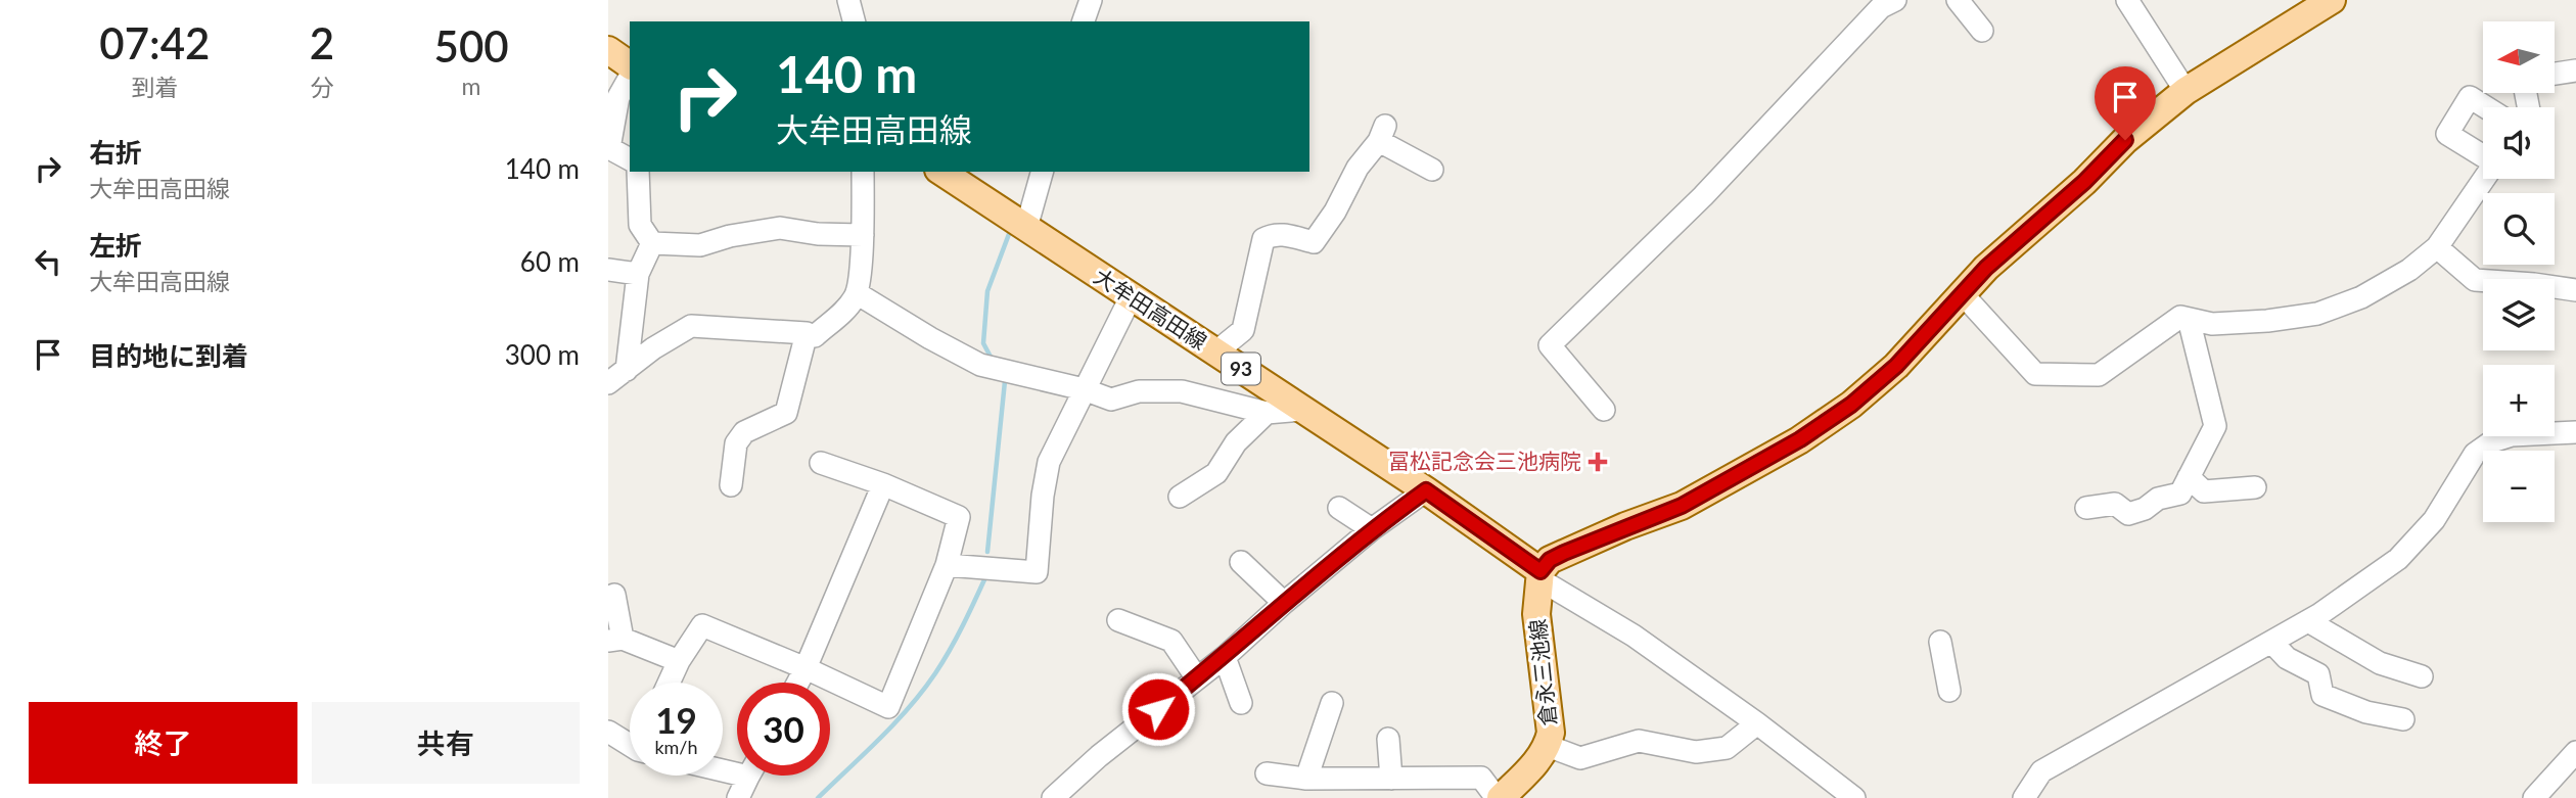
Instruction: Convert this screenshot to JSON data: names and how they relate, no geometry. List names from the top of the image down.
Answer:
{
  "streets": {
    "main road": ["大牟田高田線", "93", "倉永三池線"]
  },
  "crossings": [
    ["大牟田高田線", "倉永三池線"]
  ],
  "places": {
    "health": ["冨松記念会三池病院"]
  },
  "north": "left",
  "page": {
    "eta": [
      "07:42",
      "到着",
      "2",
      "分",
      "500",
      "m"
    ],
    "map_buttons": ["+", "−"],
    "turn": ["140 m", "大牟田高田線"],
    "list": [
      {
        "name": "右折",
        "note": "大牟田高田線",
        "value": "140 m"
      },
      {
        "name": "左折",
        "note": "大牟田高田線",
        "value": "60 m"
      },
      {
        "name": "目的地に到着",
        "value": "300 m"
      }
    ],
    "speed": "19 km/h",
    "limit": "30",
    "buttons": ["終了", "共有"]
  }
}
